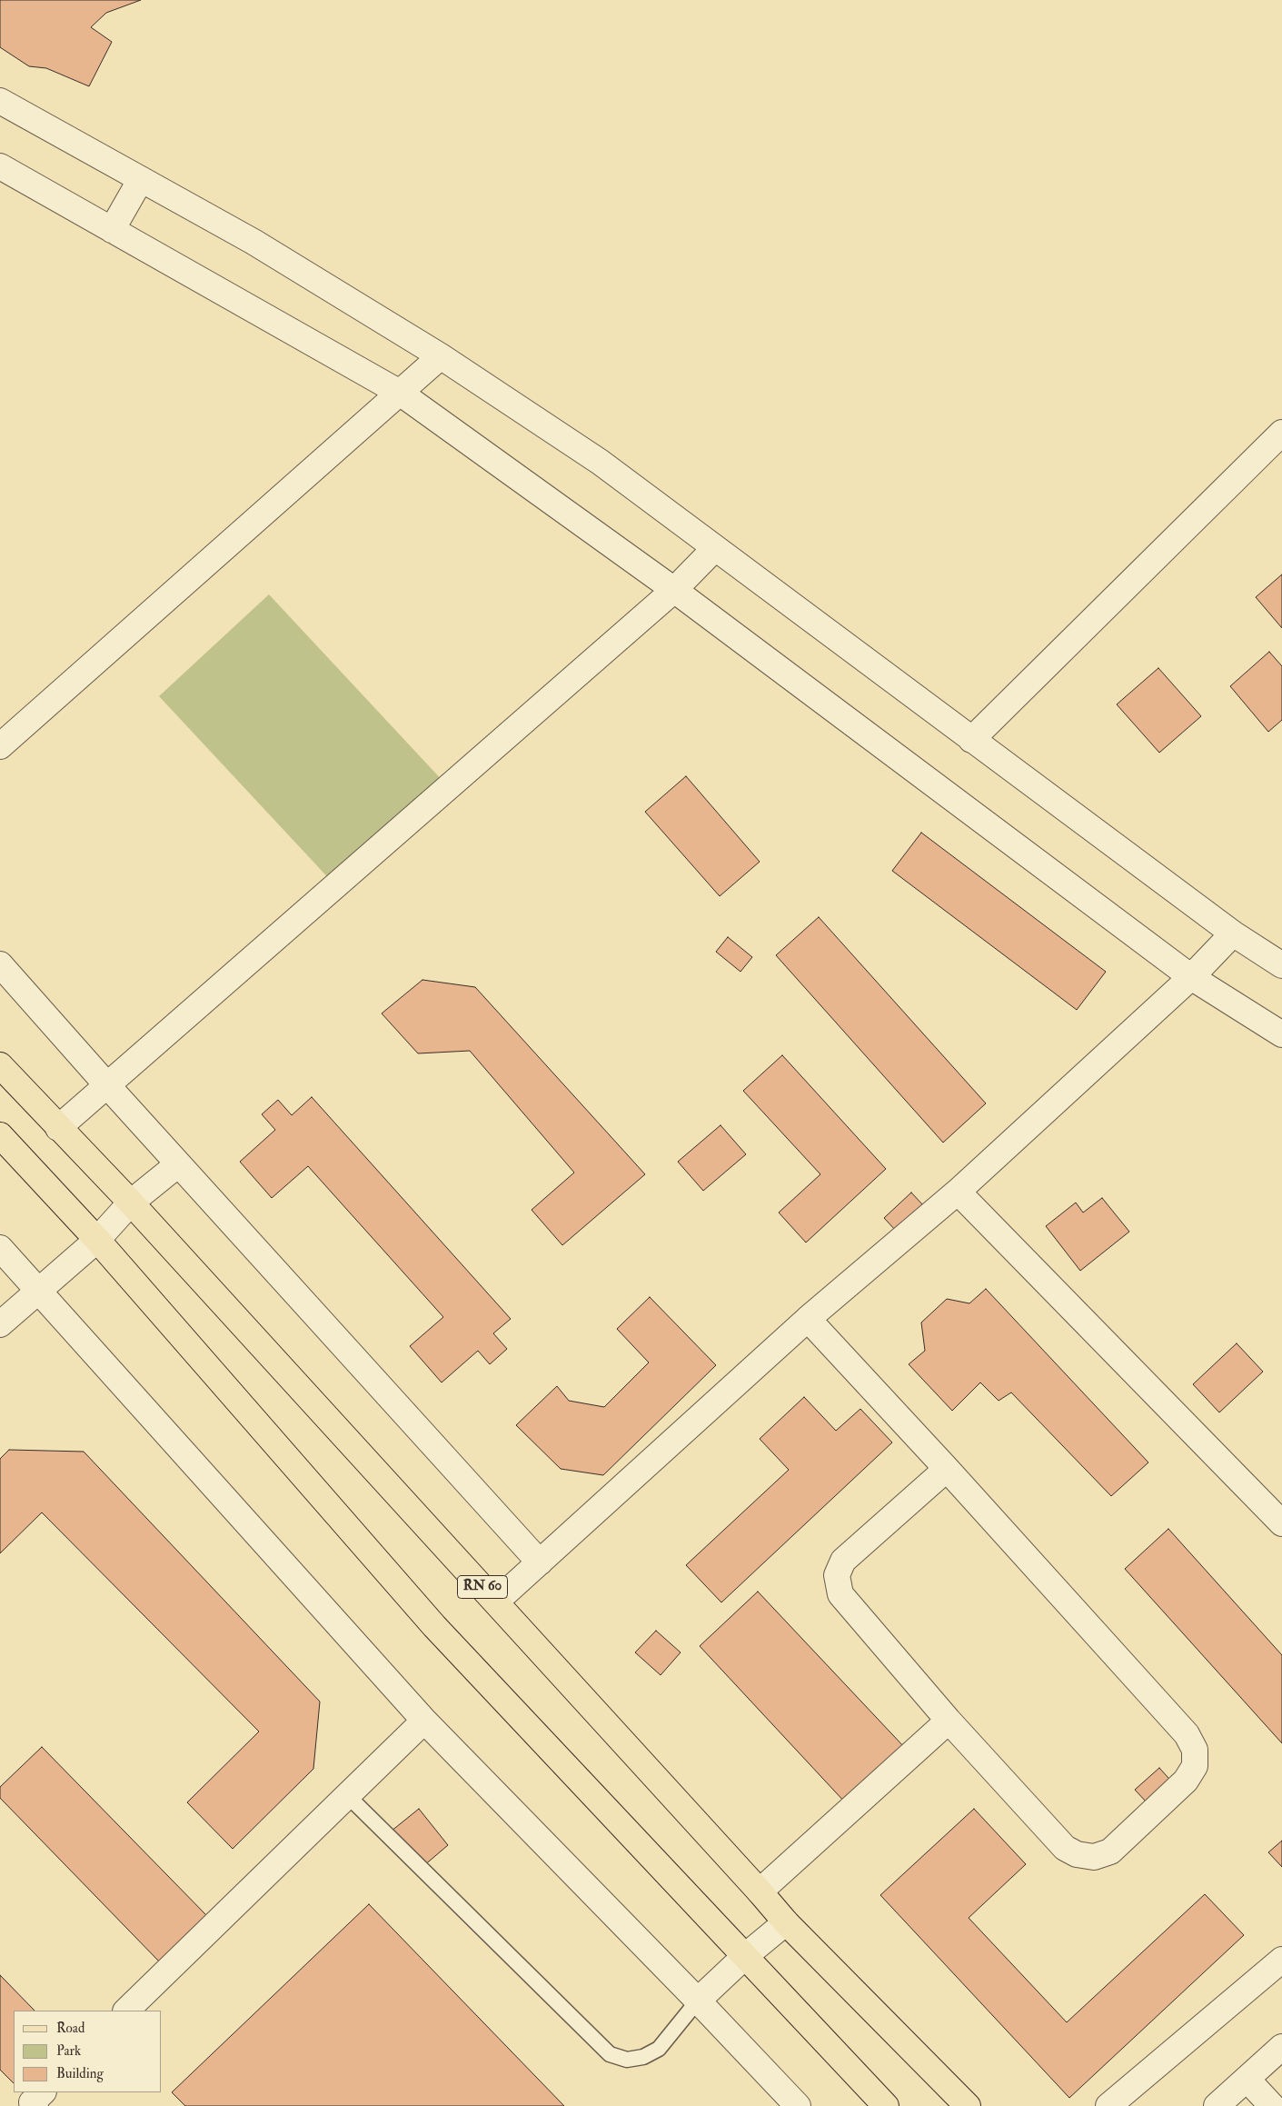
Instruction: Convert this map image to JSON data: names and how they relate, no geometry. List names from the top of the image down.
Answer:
{
  "streets": {
    "main road": ["RN 60"]
  },
  "legend": ["Road", "Park", "Building"]
}
